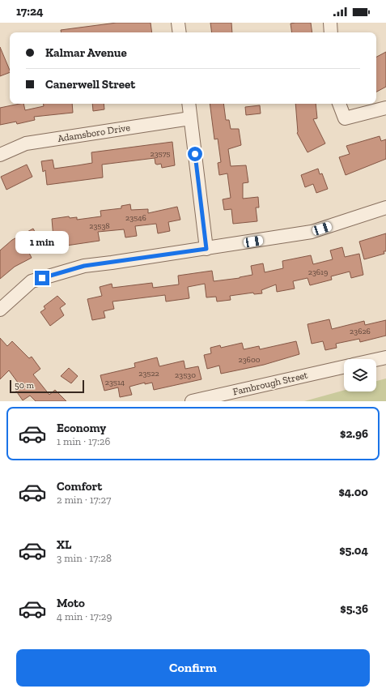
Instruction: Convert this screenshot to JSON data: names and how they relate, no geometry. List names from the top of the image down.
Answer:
{
  "streets": {
    "street": ["Adamsboro Drive", "Fambrough Street"]
  },
  "house_numbers": [
    "23575",
    "23546",
    "23538",
    "23619",
    "23626",
    "23600",
    "23522",
    "23530",
    "23514"
  ],
  "scale_bar": "50 m",
  "page": {
    "status": "17:24",
    "banner": ["Kalmar Avenue", "Canerwell Street"],
    "bubble": "1 min",
    "scale": "50 m",
    "list": [
      {
        "name": "Economy",
        "note": "1 min · 17:26",
        "value": "$2.96"
      },
      {
        "name": "Comfort",
        "note": "2 min · 17:27",
        "value": "$4.00"
      },
      {
        "name": "XL",
        "note": "3 min · 17:28",
        "value": "$5.04"
      },
      {
        "name": "Moto",
        "note": "4 min · 17:29",
        "value": "$5.36"
      }
    ],
    "buttons": "Confirm"
  }
}
